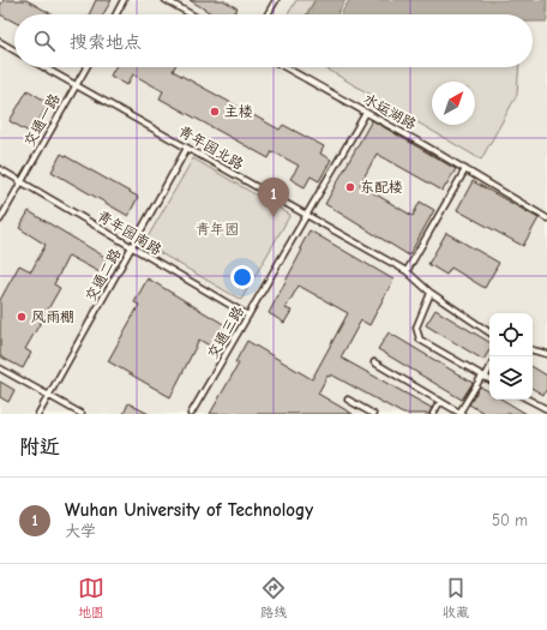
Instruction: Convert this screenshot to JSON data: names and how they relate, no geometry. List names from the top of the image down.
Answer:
{
  "streets": {
    "lane": [
      "水运湖路",
      "交通一路",
      "青年园北路",
      "青年园南路",
      "交通二路",
      "交通三路"
    ]
  },
  "crossings": [
    ["水运湖路", "交通三路"],
    ["交通一路", "青年园北路"],
    ["交通一路", "青年园南路"],
    ["青年园北路", "交通二路"],
    ["青年园北路", "交通三路"],
    ["青年园南路", "交通二路"],
    ["青年园南路", "交通三路"]
  ],
  "parks": ["青年园"],
  "places": ["主楼", "东配楼", "风雨棚"],
  "north": "top right",
  "page": {
    "search": "搜索地点",
    "pins": "1",
    "heading": "附近",
    "list": [
      {
        "mark": "1",
        "name": "Wuhan University of Technology",
        "note": "大学",
        "value": "50 m"
      }
    ],
    "nav": ["地图", "路线", "收藏"]
  }
}
